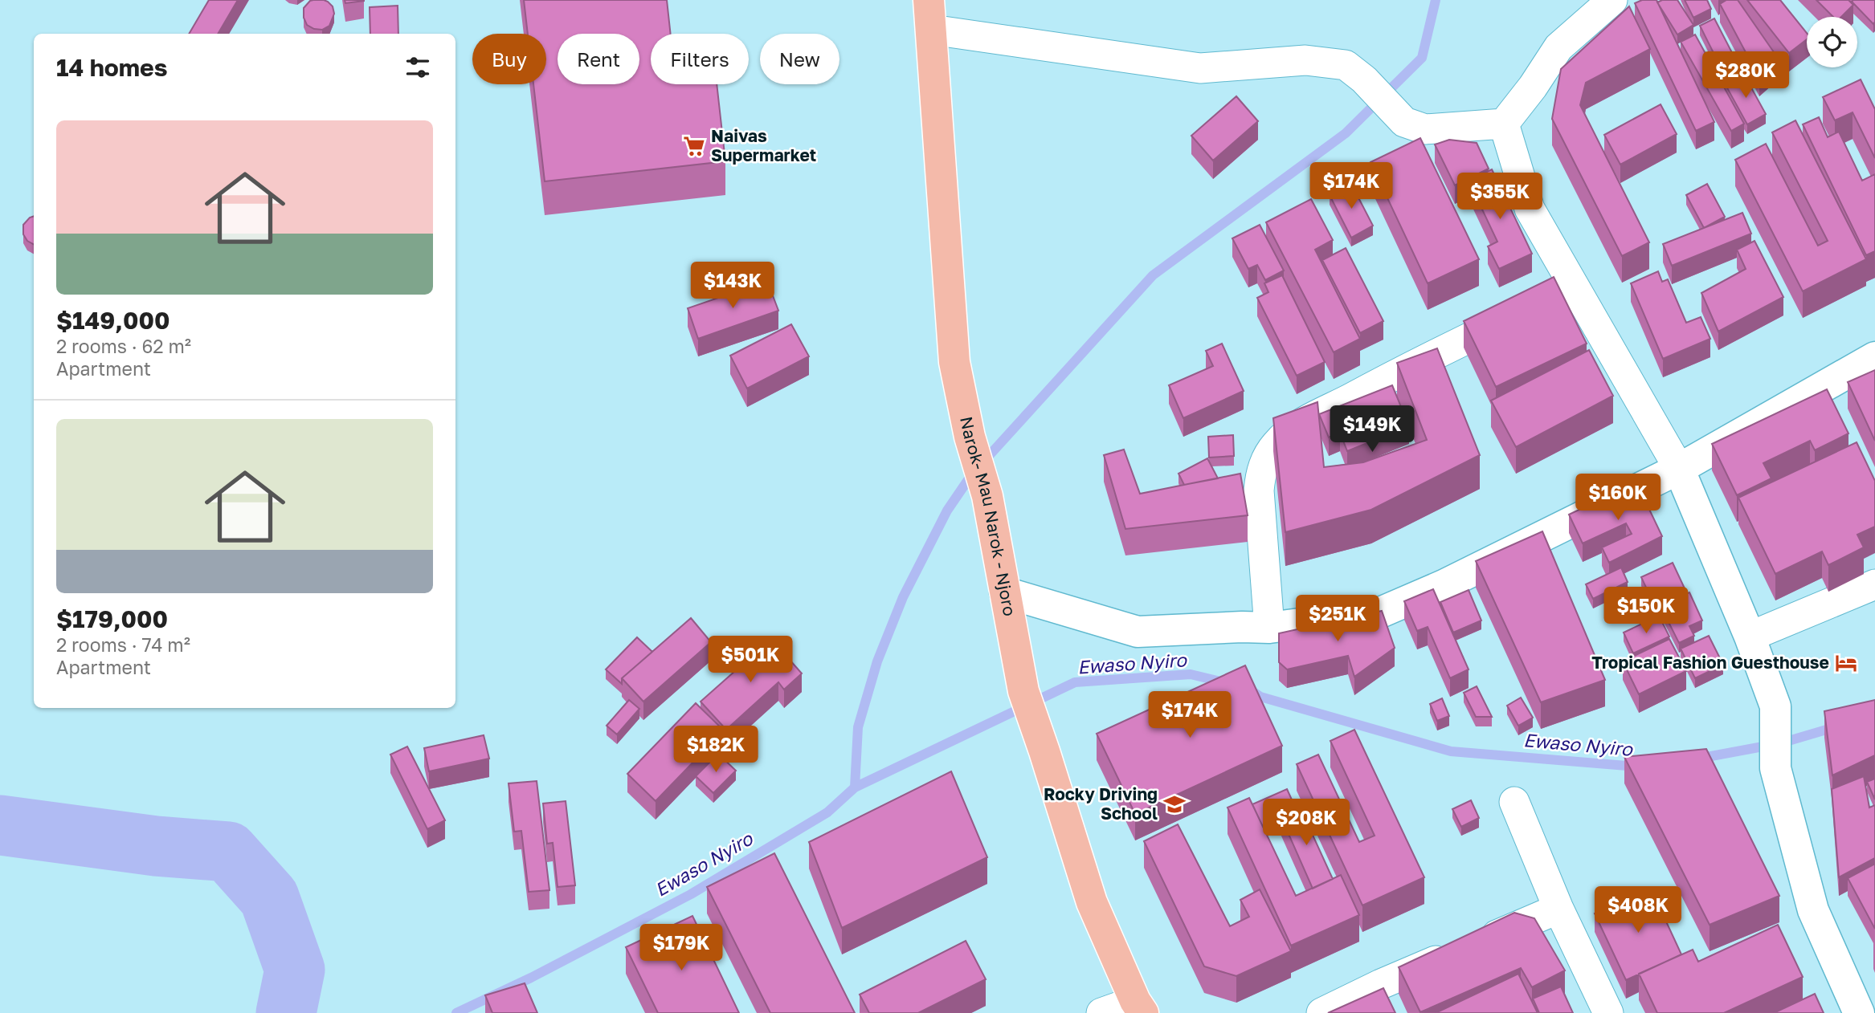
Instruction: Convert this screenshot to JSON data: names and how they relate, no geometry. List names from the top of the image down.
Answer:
{
  "streets": {
    "highway": ["Narok- Mau Narok - Njoro"]
  },
  "water": ["Ewaso Nyiro"],
  "places": {
    "supermarket": ["Naivas Supermarket"],
    "hotel": ["Tropical Fashion Guesthouse"],
    "school or university": ["Rocky Driving School"]
  },
  "page": {
    "chip": [
      "Buy",
      "Rent",
      "Filters",
      "New"
    ],
    "heading": "14 homes",
    "price": [
      "$280K",
      "$174K",
      "$355K",
      "$143K",
      "$149K",
      "$160K",
      "$150K",
      "$251K",
      "$501K",
      "$174K",
      "$182K",
      "$208K",
      "$408K",
      "$179K"
    ],
    "list": [
      {
        "name": "$149,000",
        "note": "2 rooms · 62 m² · Apartment"
      },
      {
        "name": "$179,000",
        "note": "2 rooms · 74 m² · Apartment"
      }
    ]
  }
}
